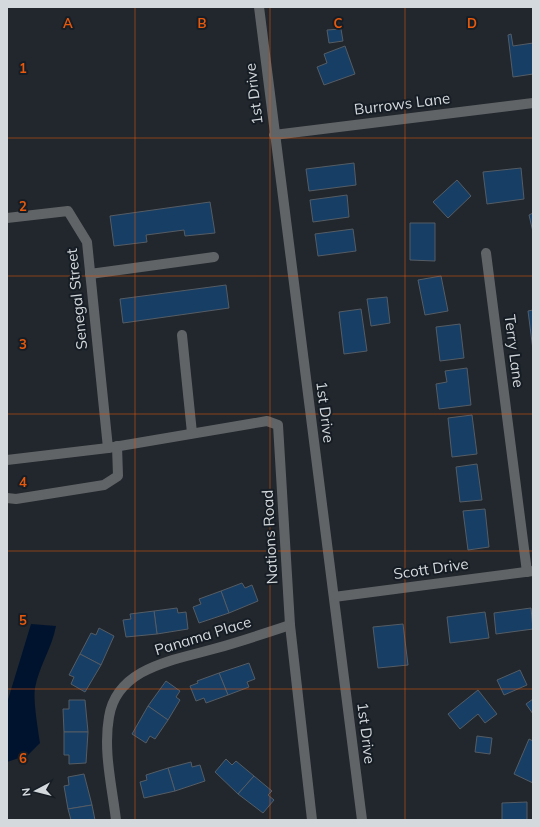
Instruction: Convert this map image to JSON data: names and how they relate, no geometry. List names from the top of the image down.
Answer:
{
  "streets": {
    "street": [
      "1st Drive",
      "Burrows Lane",
      "Senegal Street",
      "Terry Lane",
      "Nations Road",
      "Scott Drive",
      "Panama Place"
    ]
  },
  "crossings": [
    ["1st Drive", "Burrows Lane"],
    ["1st Drive", "Scott Drive"],
    ["Senegal Street", "Nations Road"],
    ["Terry Lane", "Scott Drive"],
    ["Nations Road", "Panama Place"]
  ],
  "north": "left",
  "grid": {
    "columns": [
      "A",
      "B",
      "C",
      "D"
    ],
    "rows": [
      "1",
      "2",
      "3",
      "4",
      "5",
      "6"
    ]
  }
}
